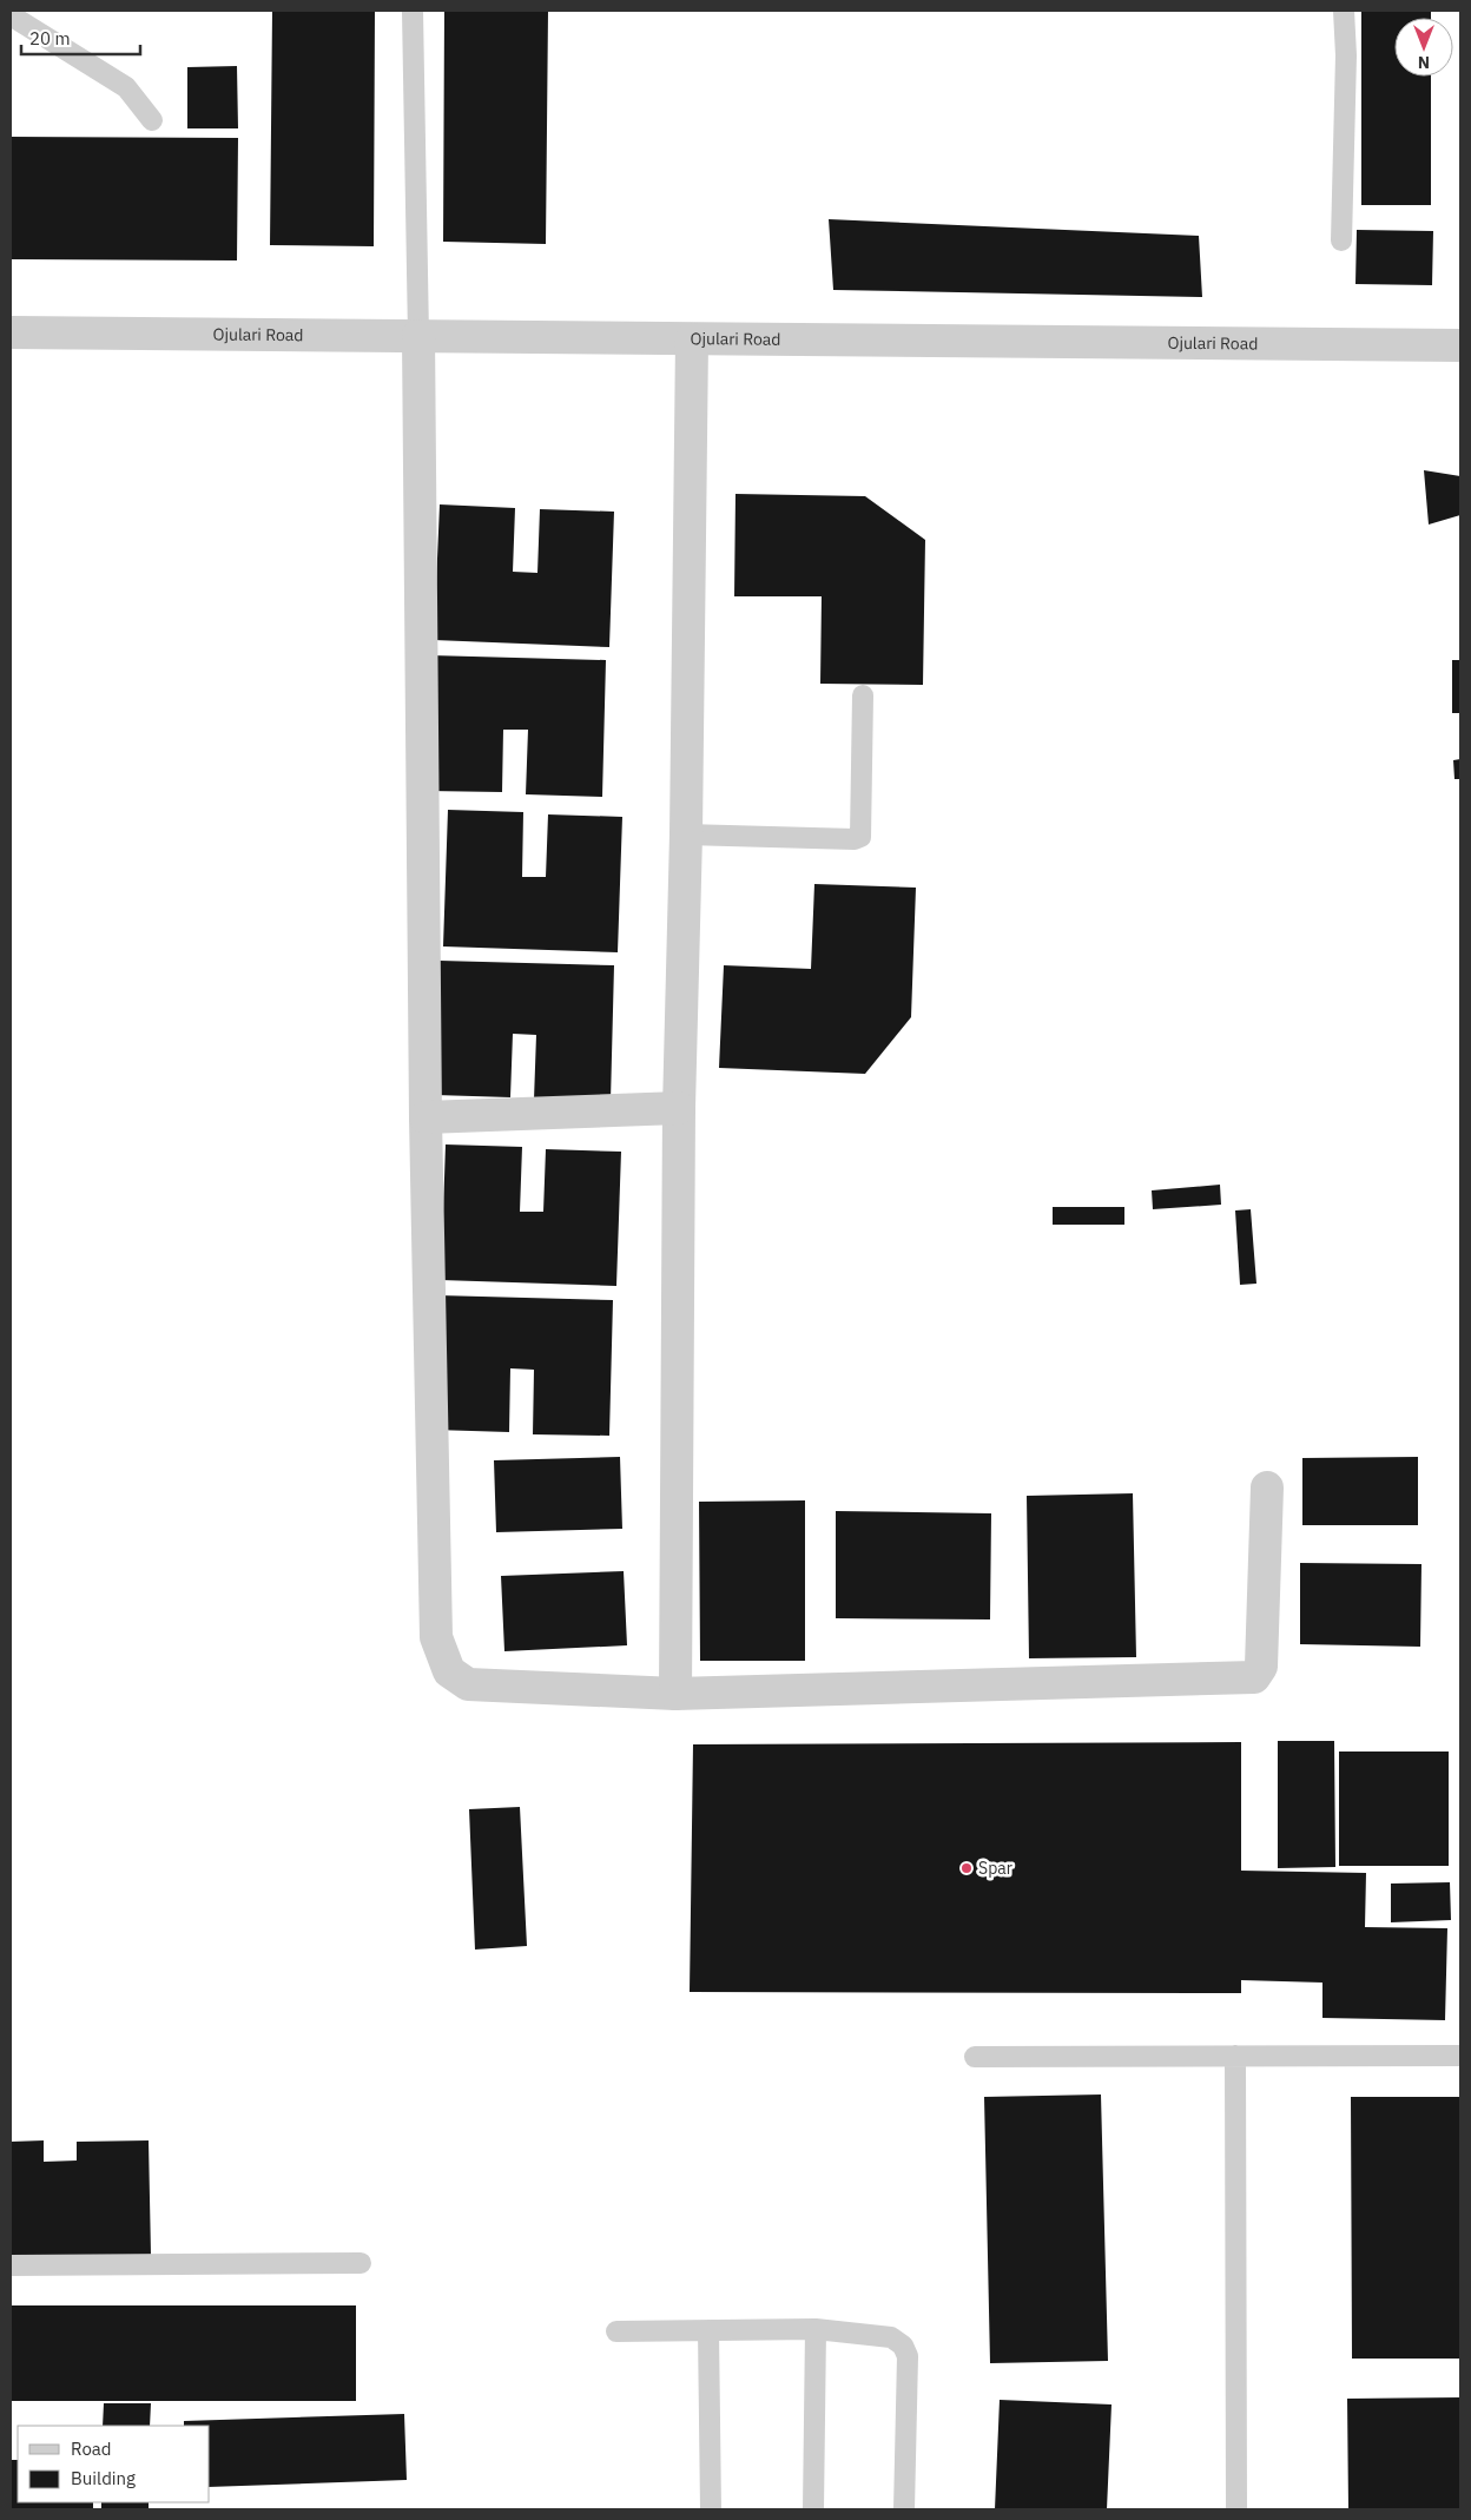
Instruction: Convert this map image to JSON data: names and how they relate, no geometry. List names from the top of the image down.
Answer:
{
  "streets": {
    "street": ["Ojulari Road"]
  },
  "places": ["Spar"],
  "legend": ["Road", "Building"],
  "scale_bar": "20 m",
  "north": "bottom"
}
